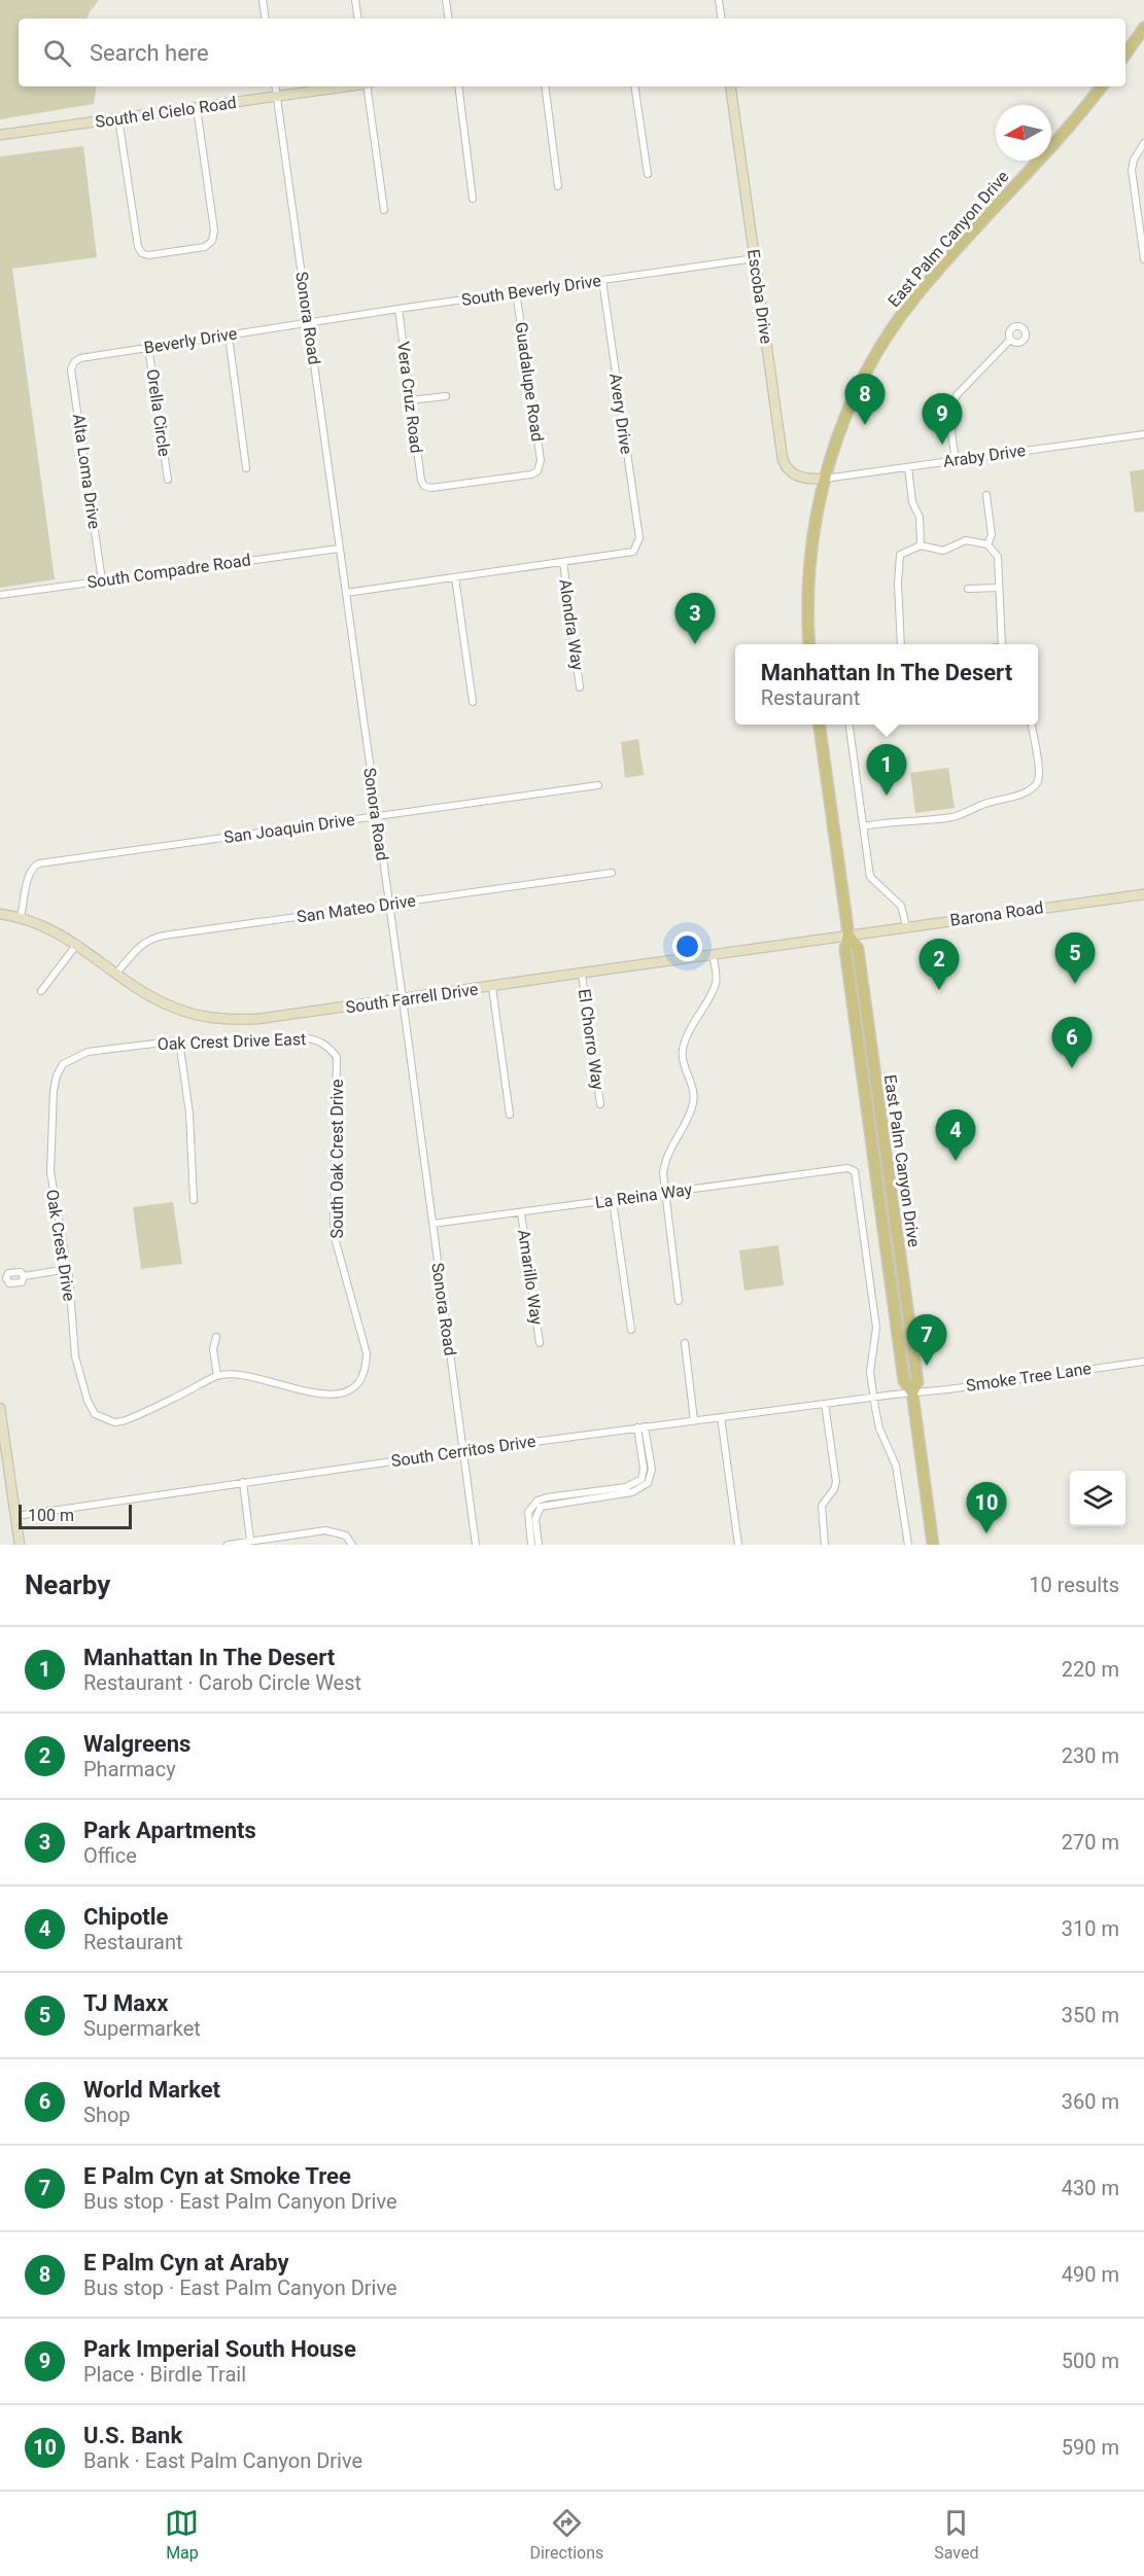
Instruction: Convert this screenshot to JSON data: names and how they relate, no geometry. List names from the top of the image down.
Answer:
{
  "streets": {
    "main road": ["East Palm Canyon Drive"],
    "street": [
      "South el Cielo Road",
      "South Beverly Drive",
      "Escoba Drive",
      "Sonora Road",
      "Beverly Drive",
      "Guadalupe Road",
      "Vera Cruz Road",
      "Orella Circle",
      "Avery Drive",
      "Araby Drive",
      "Alta Loma Drive",
      "South Compadre Road",
      "Alondra Way",
      "San Joaquin Drive",
      "San Mateo Drive",
      "Barona Road",
      "South Farrell Drive",
      "El Chorro Way",
      "Oak Crest Drive East",
      "South Oak Crest Drive",
      "La Reina Way",
      "Oak Crest Drive",
      "Amarillo Way",
      "Smoke Tree Lane",
      "South Cerritos Drive"
    ]
  },
  "crossings": [
    ["South el Cielo Road", "Sonora Road"],
    ["East Palm Canyon Drive", "Escoba Drive"],
    ["East Palm Canyon Drive", "Araby Drive"],
    ["East Palm Canyon Drive", "Barona Road"],
    ["East Palm Canyon Drive", "South Farrell Drive"],
    ["East Palm Canyon Drive", "Smoke Tree Lane"],
    ["East Palm Canyon Drive", "South Cerritos Drive"],
    ["South Beverly Drive", "Escoba Drive"],
    ["South Beverly Drive", "Sonora Road"],
    ["South Beverly Drive", "Beverly Drive"],
    ["South Beverly Drive", "Guadalupe Road"],
    ["South Beverly Drive", "Vera Cruz Road"],
    ["South Beverly Drive", "Avery Drive"],
    ["Escoba Drive", "Araby Drive"],
    ["Sonora Road", "Beverly Drive"],
    ["Sonora Road", "South Compadre Road"],
    ["Sonora Road", "San Joaquin Drive"],
    ["Sonora Road", "San Mateo Drive"],
    ["Sonora Road", "South Farrell Drive"],
    ["Sonora Road", "La Reina Way"],
    ["Sonora Road", "South Cerritos Drive"],
    ["Beverly Drive", "Orella Circle"],
    ["Beverly Drive", "Alta Loma Drive"],
    ["Guadalupe Road", "Vera Cruz Road"],
    ["Avery Drive", "Alondra Way"],
    ["Alta Loma Drive", "South Compadre Road"],
    ["San Joaquin Drive", "South Farrell Drive"],
    ["San Mateo Drive", "South Farrell Drive"],
    ["Barona Road", "South Farrell Drive"],
    ["South Farrell Drive", "El Chorro Way"],
    ["Oak Crest Drive East", "South Oak Crest Drive"],
    ["Oak Crest Drive East", "Oak Crest Drive"],
    ["South Oak Crest Drive", "Oak Crest Drive"],
    ["La Reina Way", "Amarillo Way"],
    ["La Reina Way", "South Cerritos Drive"],
    ["Smoke Tree Lane", "South Cerritos Drive"]
  ],
  "scale_bar": "100 m",
  "north": "left",
  "page": {
    "search": "Search here",
    "pins": [
      "8",
      "9",
      "3",
      "1",
      "5",
      "2",
      "6",
      "4",
      "7",
      "10"
    ],
    "popup": ["Manhattan In The Desert", "Restaurant"],
    "scale": "100 m",
    "heading": ["Nearby", "10 results"],
    "list": [
      {
        "mark": "1",
        "name": "Manhattan In The Desert",
        "note": "Restaurant · Carob Circle West",
        "value": "220 m"
      },
      {
        "mark": "2",
        "name": "Walgreens",
        "note": "Pharmacy",
        "value": "230 m"
      },
      {
        "mark": "3",
        "name": "Park Apartments",
        "note": "Office",
        "value": "270 m"
      },
      {
        "mark": "4",
        "name": "Chipotle",
        "note": "Restaurant",
        "value": "310 m"
      },
      {
        "mark": "5",
        "name": "TJ Maxx",
        "note": "Supermarket",
        "value": "350 m"
      },
      {
        "mark": "6",
        "name": "World Market",
        "note": "Shop",
        "value": "360 m"
      },
      {
        "mark": "7",
        "name": "E Palm Cyn at Smoke Tree",
        "note": "Bus stop · East Palm Canyon Drive",
        "value": "430 m"
      },
      {
        "mark": "8",
        "name": "E Palm Cyn at Araby",
        "note": "Bus stop · East Palm Canyon Drive",
        "value": "490 m"
      },
      {
        "mark": "9",
        "name": "Park Imperial South House",
        "note": "Place · Birdle Trail",
        "value": "500 m"
      },
      {
        "mark": "10",
        "name": "U.S. Bank",
        "note": "Bank · East Palm Canyon Drive",
        "value": "590 m"
      }
    ],
    "nav": ["Map", "Directions", "Saved"]
  }
}
